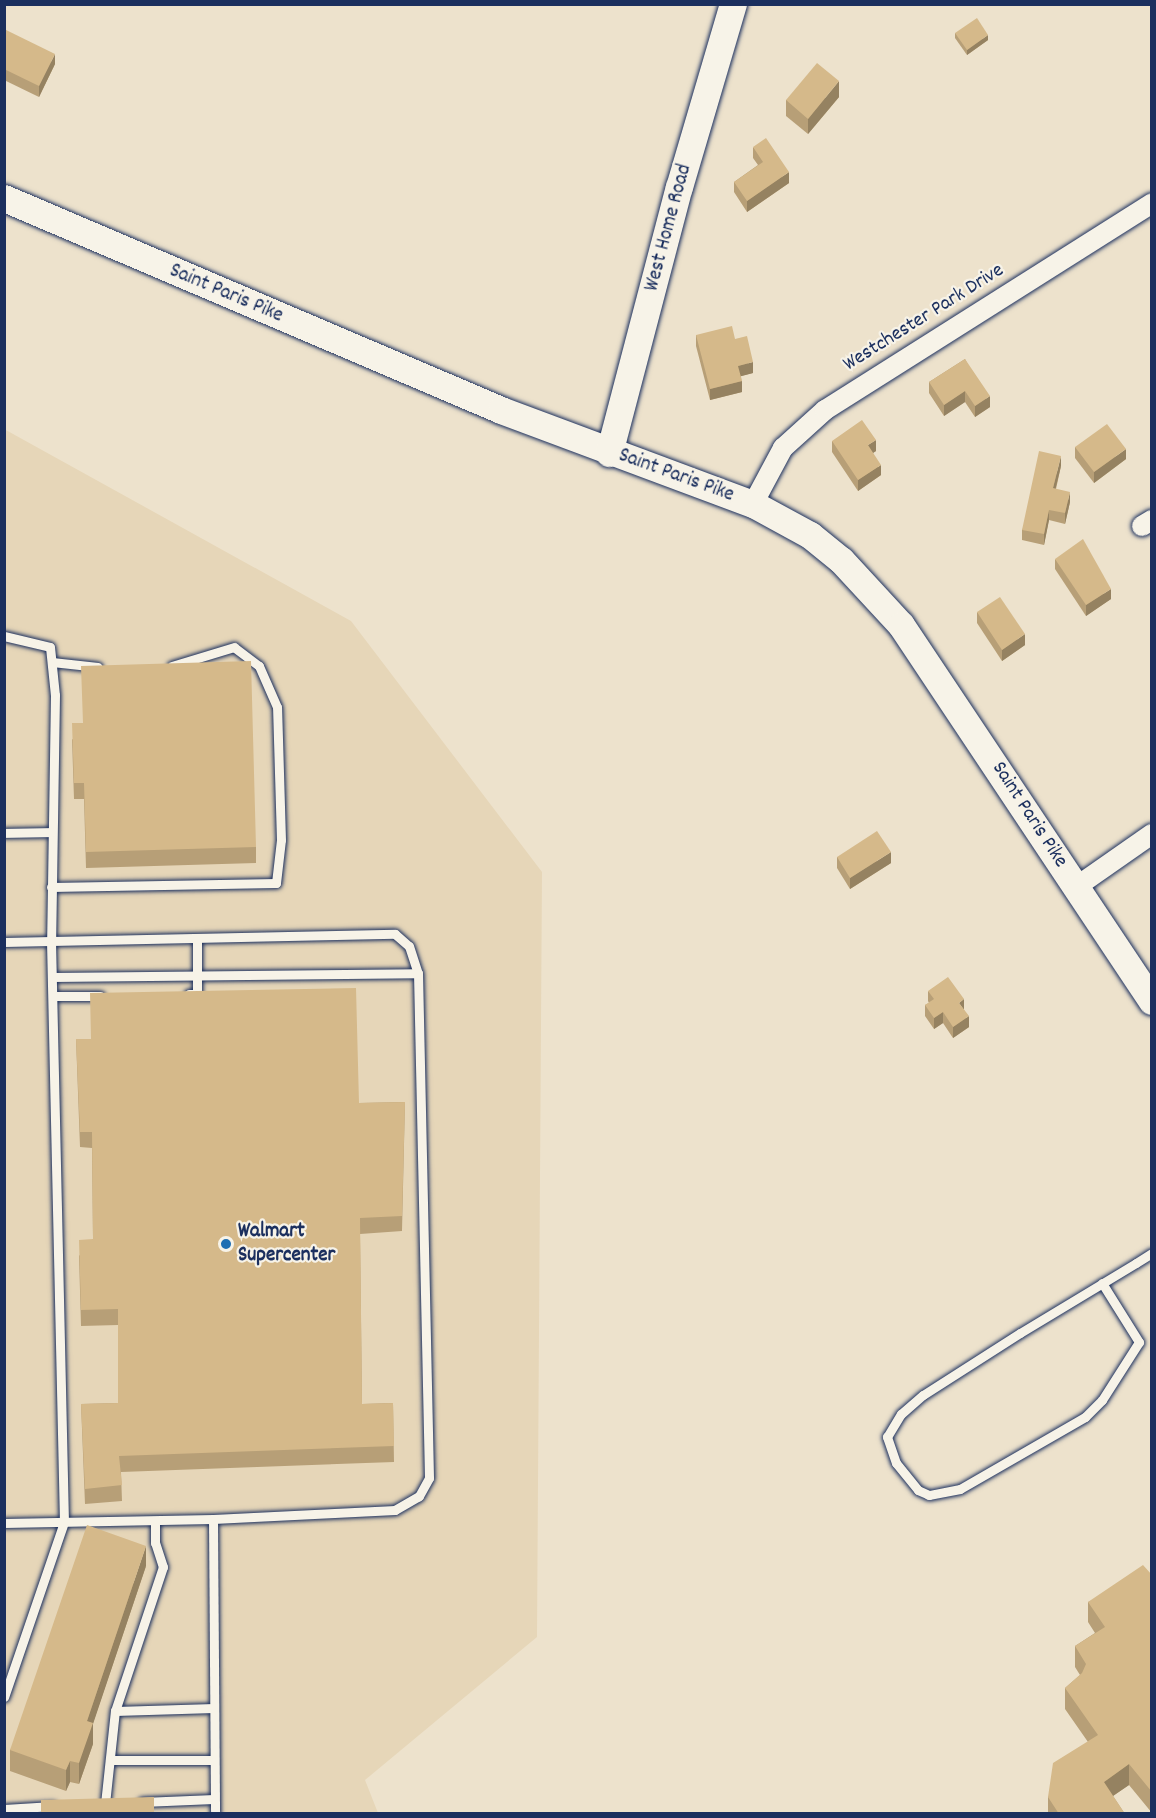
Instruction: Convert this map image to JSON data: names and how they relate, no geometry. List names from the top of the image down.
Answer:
{
  "streets": {
    "street": ["West Home Road", "Saint Paris Pike", "Westchester Park Drive"]
  },
  "crossings": [
    ["West Home Road", "Saint Paris Pike"],
    ["Saint Paris Pike", "Westchester Park Drive"]
  ],
  "places": ["Walmart Supercenter"]
}
